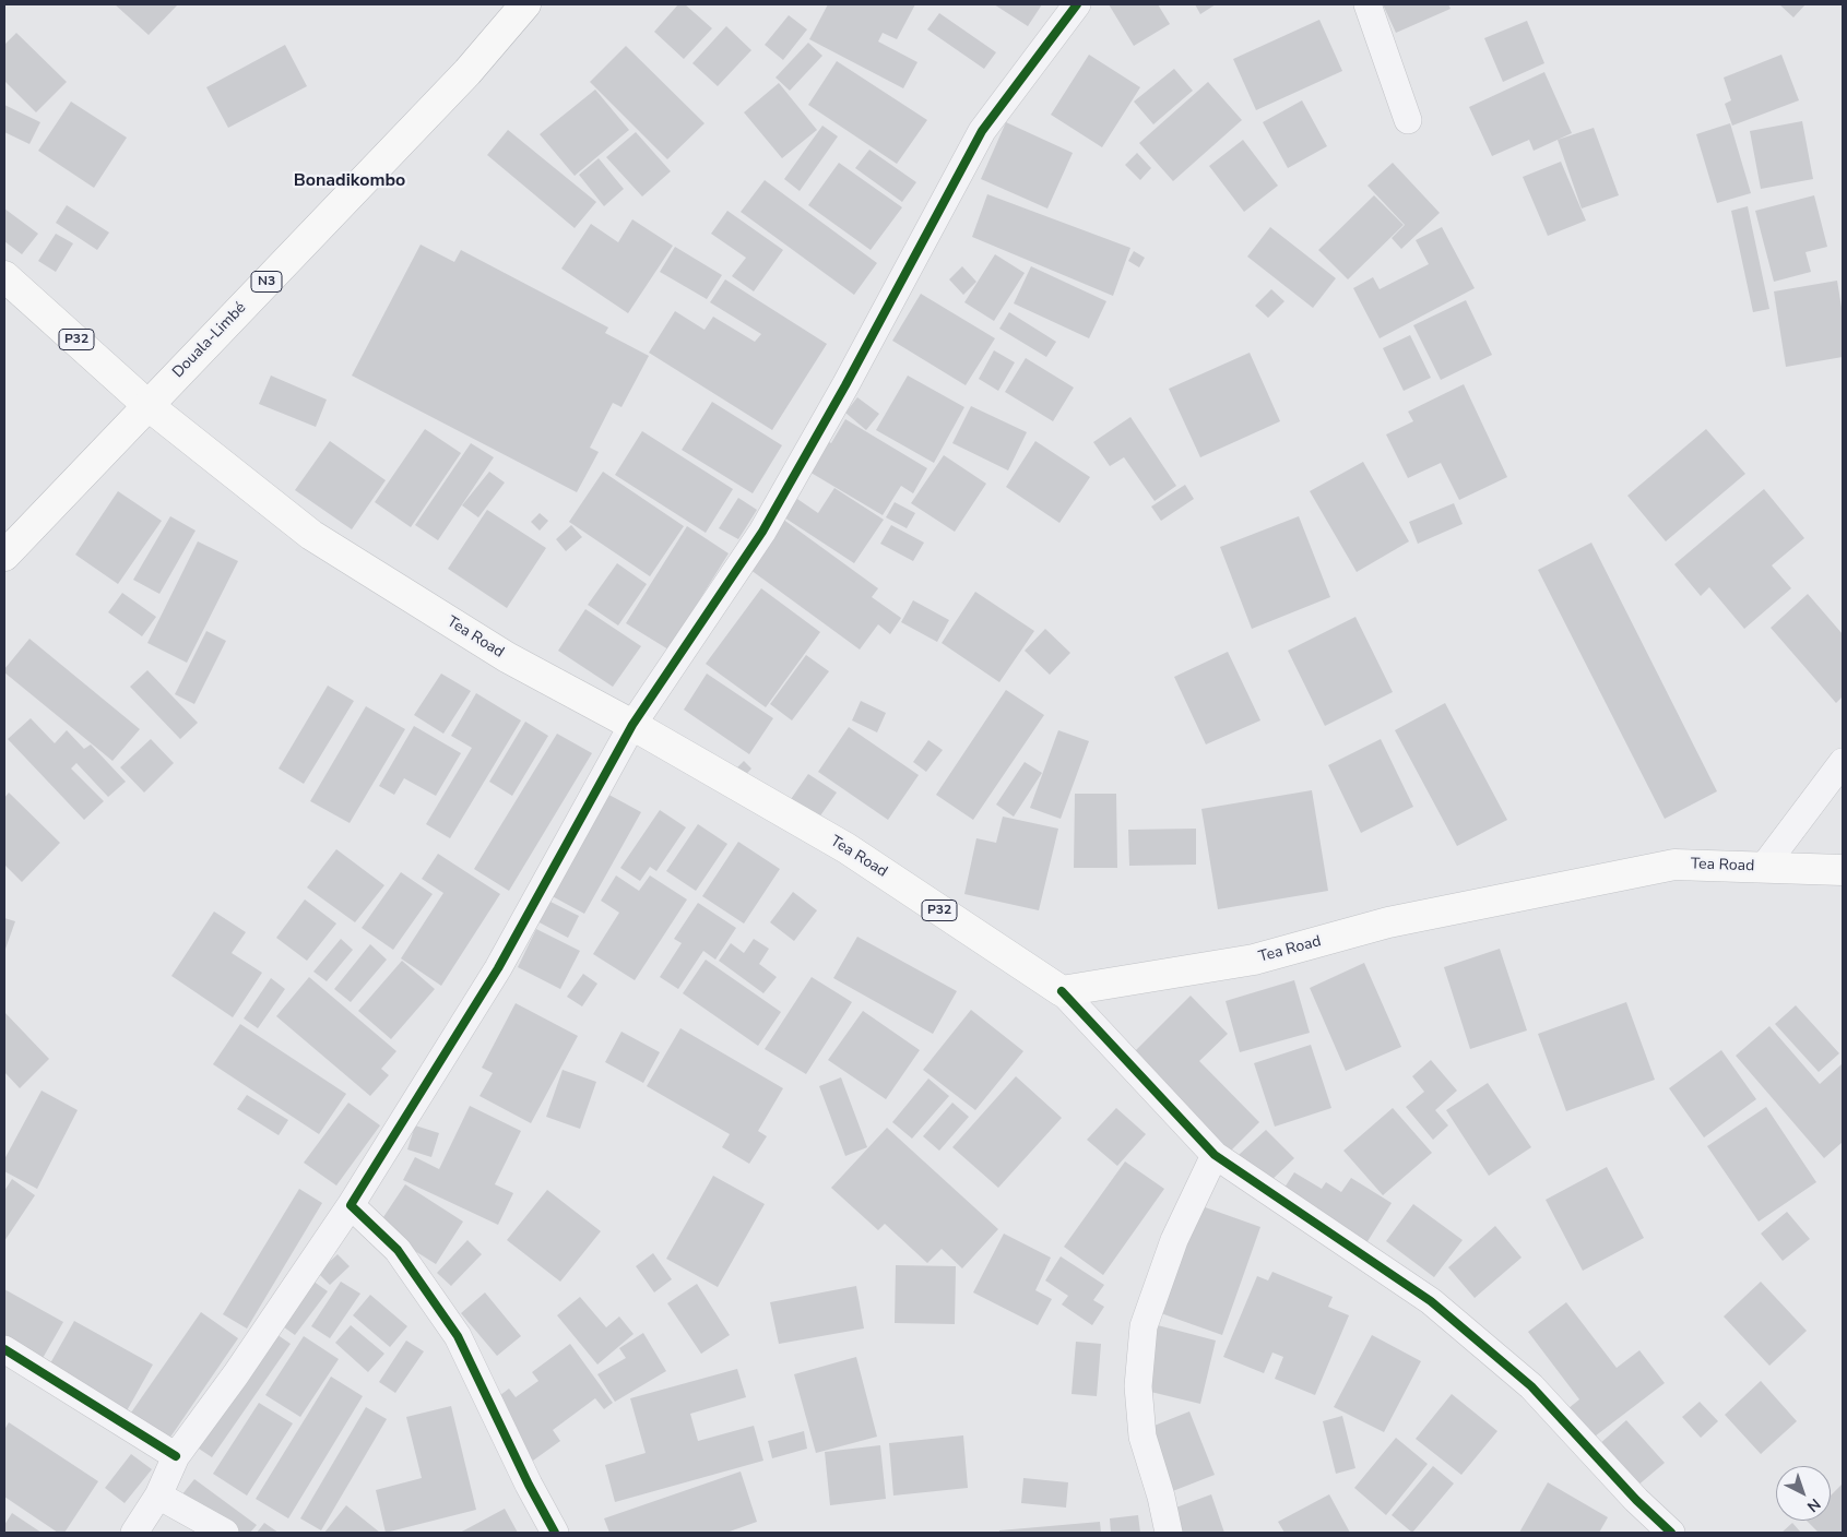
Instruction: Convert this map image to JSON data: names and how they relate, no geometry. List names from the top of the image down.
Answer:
{
  "streets": {
    "main road": [
      "N3",
      "P32",
      "Douala-Limbé",
      "Tea Road"
    ]
  },
  "crossings": [
    ["Douala-Limbé", "Tea Road"]
  ],
  "districts": ["Bonadikombo"],
  "north": "bottom right"
}
